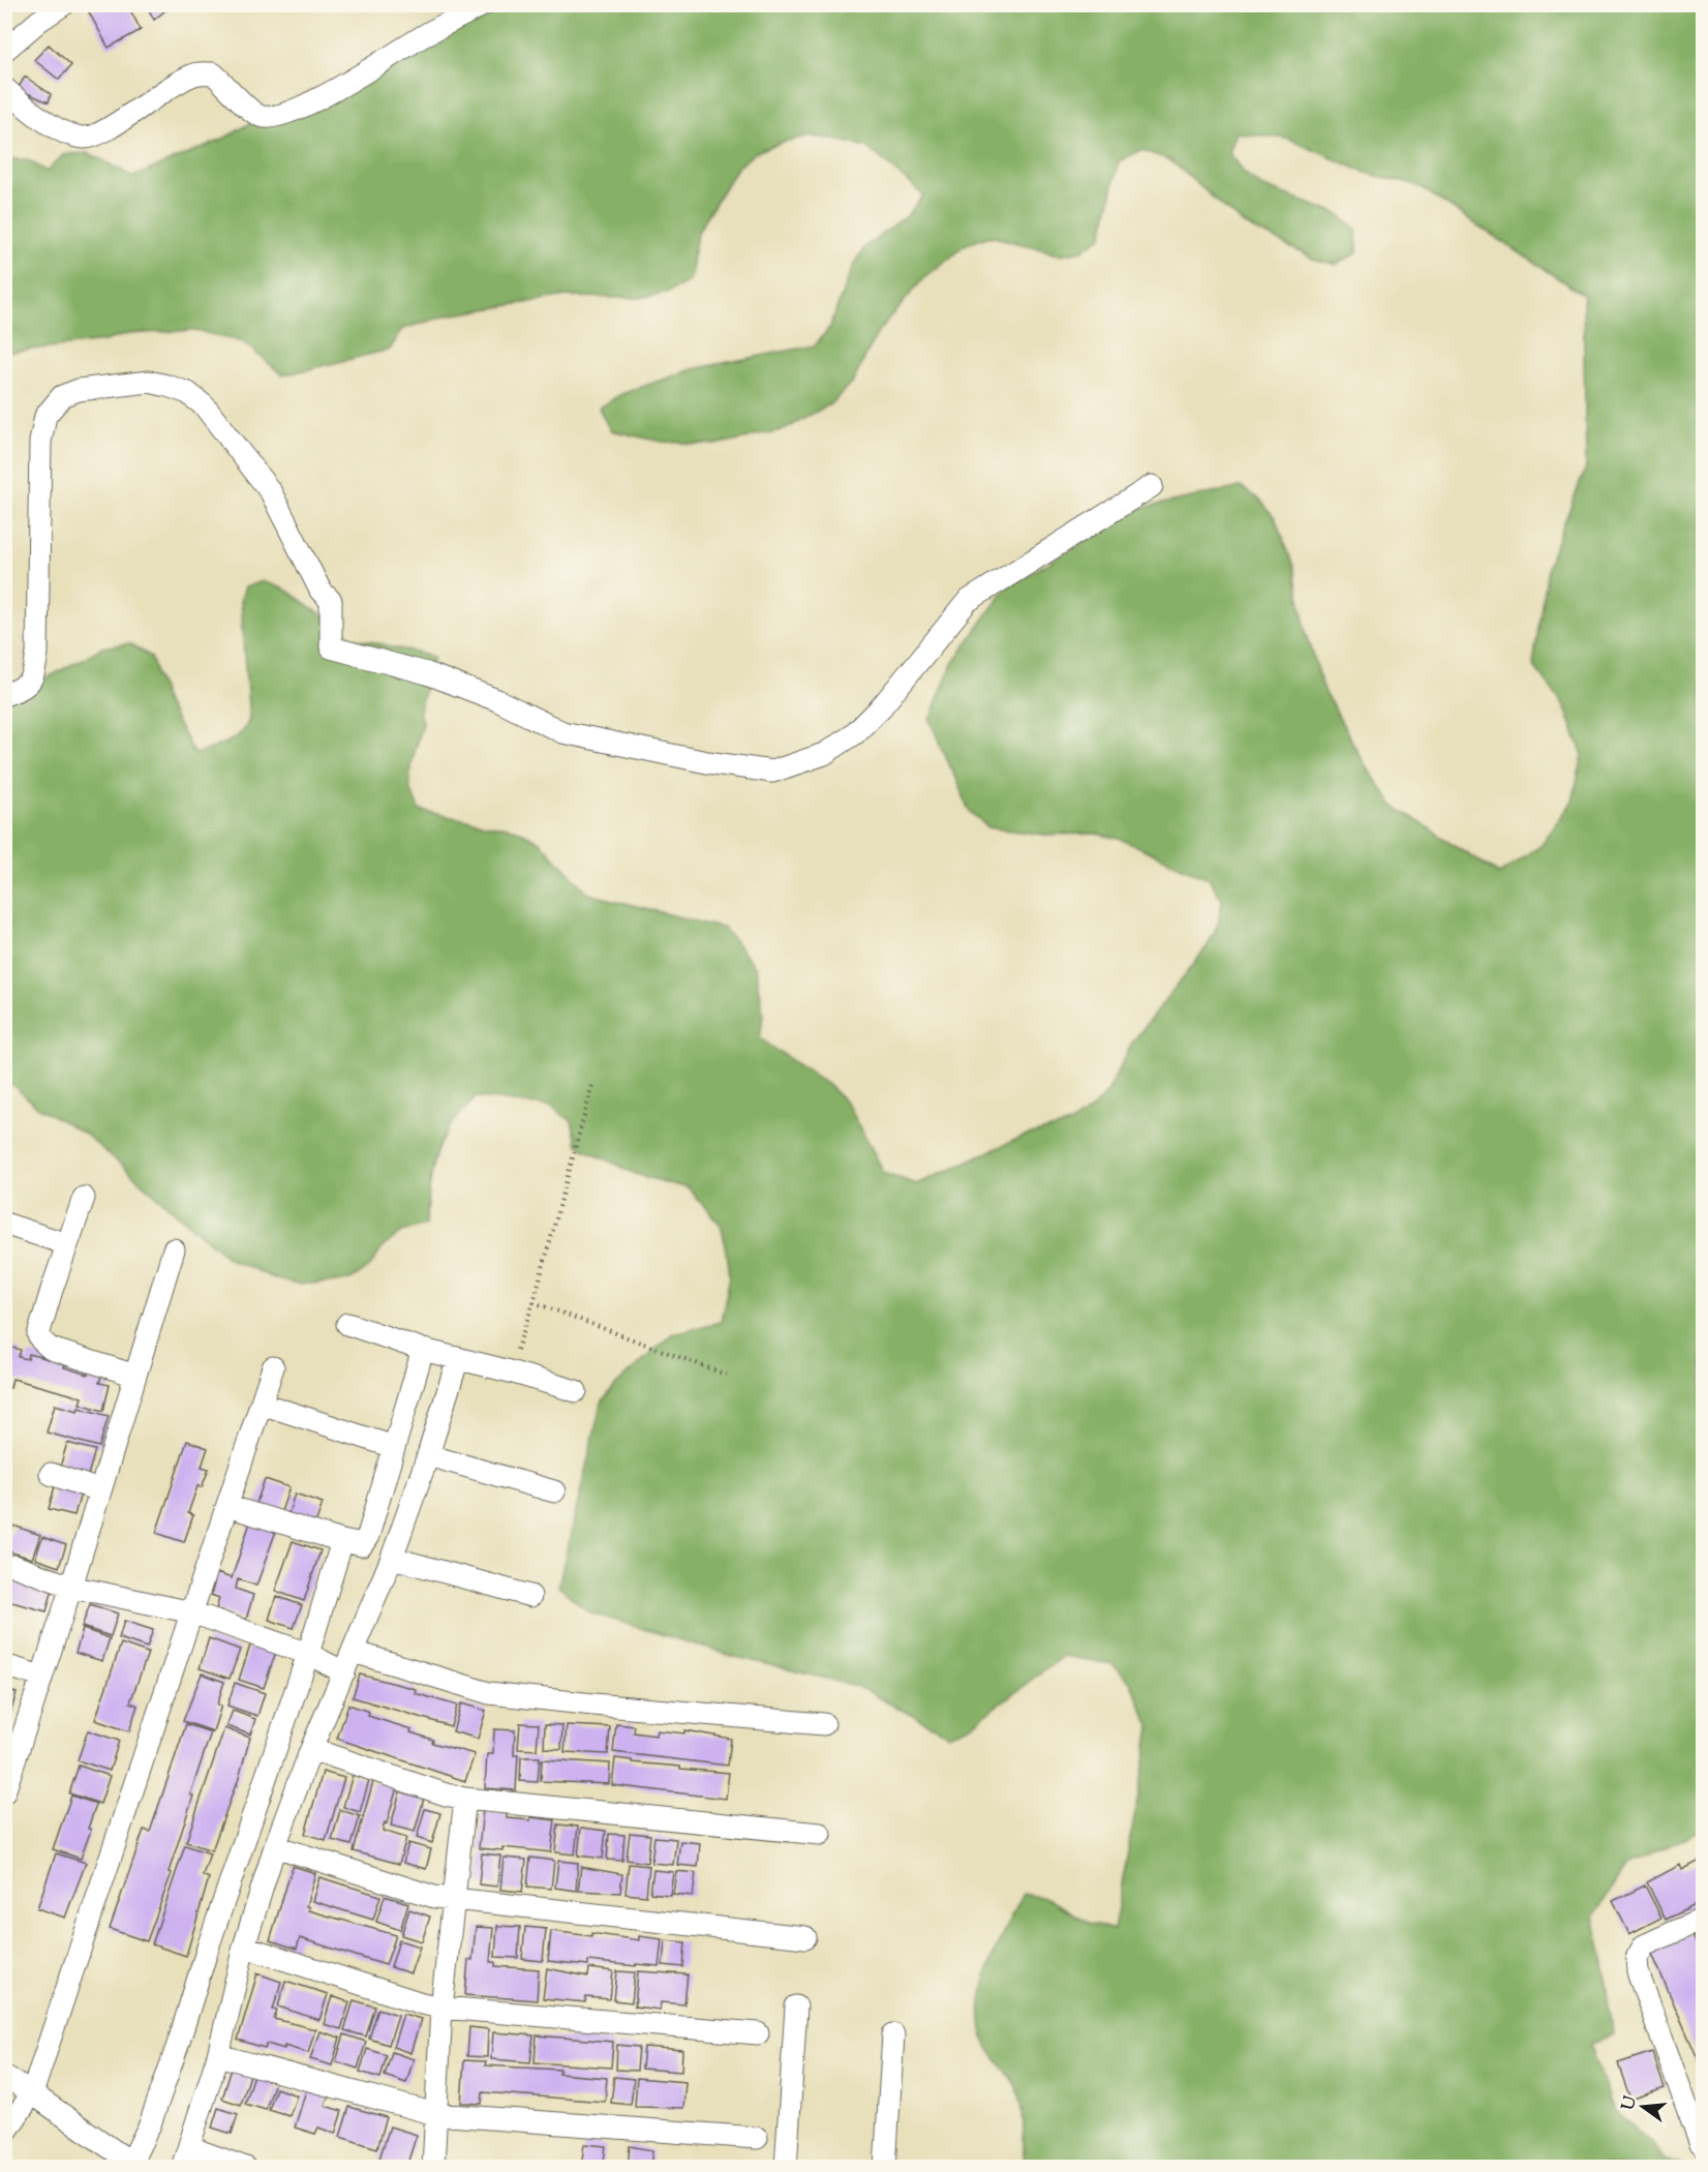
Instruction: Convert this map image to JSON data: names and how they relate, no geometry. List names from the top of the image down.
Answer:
{
  "north": "left"
}
